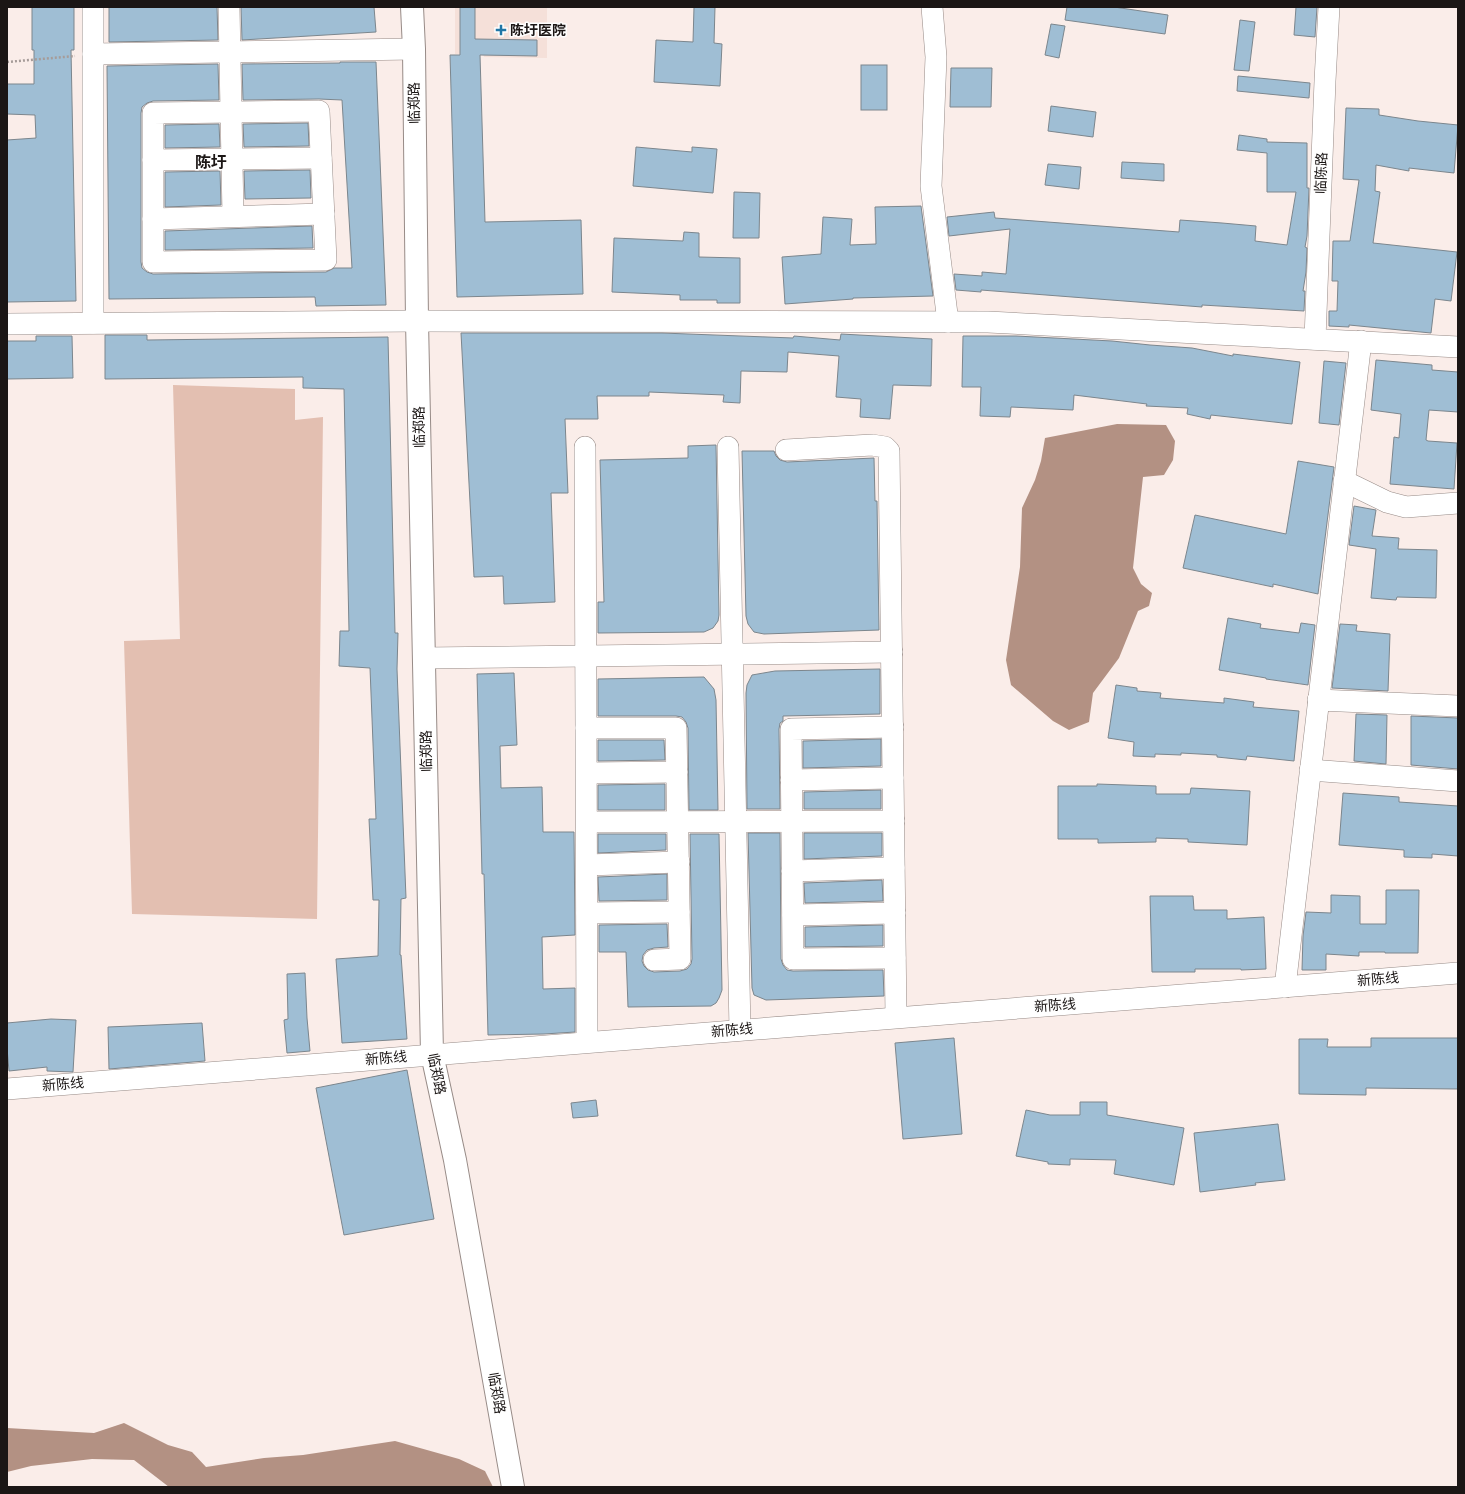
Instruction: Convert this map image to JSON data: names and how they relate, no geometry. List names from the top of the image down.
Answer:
{
  "streets": {
    "main road": ["临郑路"],
    "street": ["临陈路", "新陈线"]
  },
  "crossings": [
    ["临郑路", "新陈线"]
  ],
  "districts": ["陈圩"],
  "places": {
    "health": ["陈圩医院"]
  }
}
